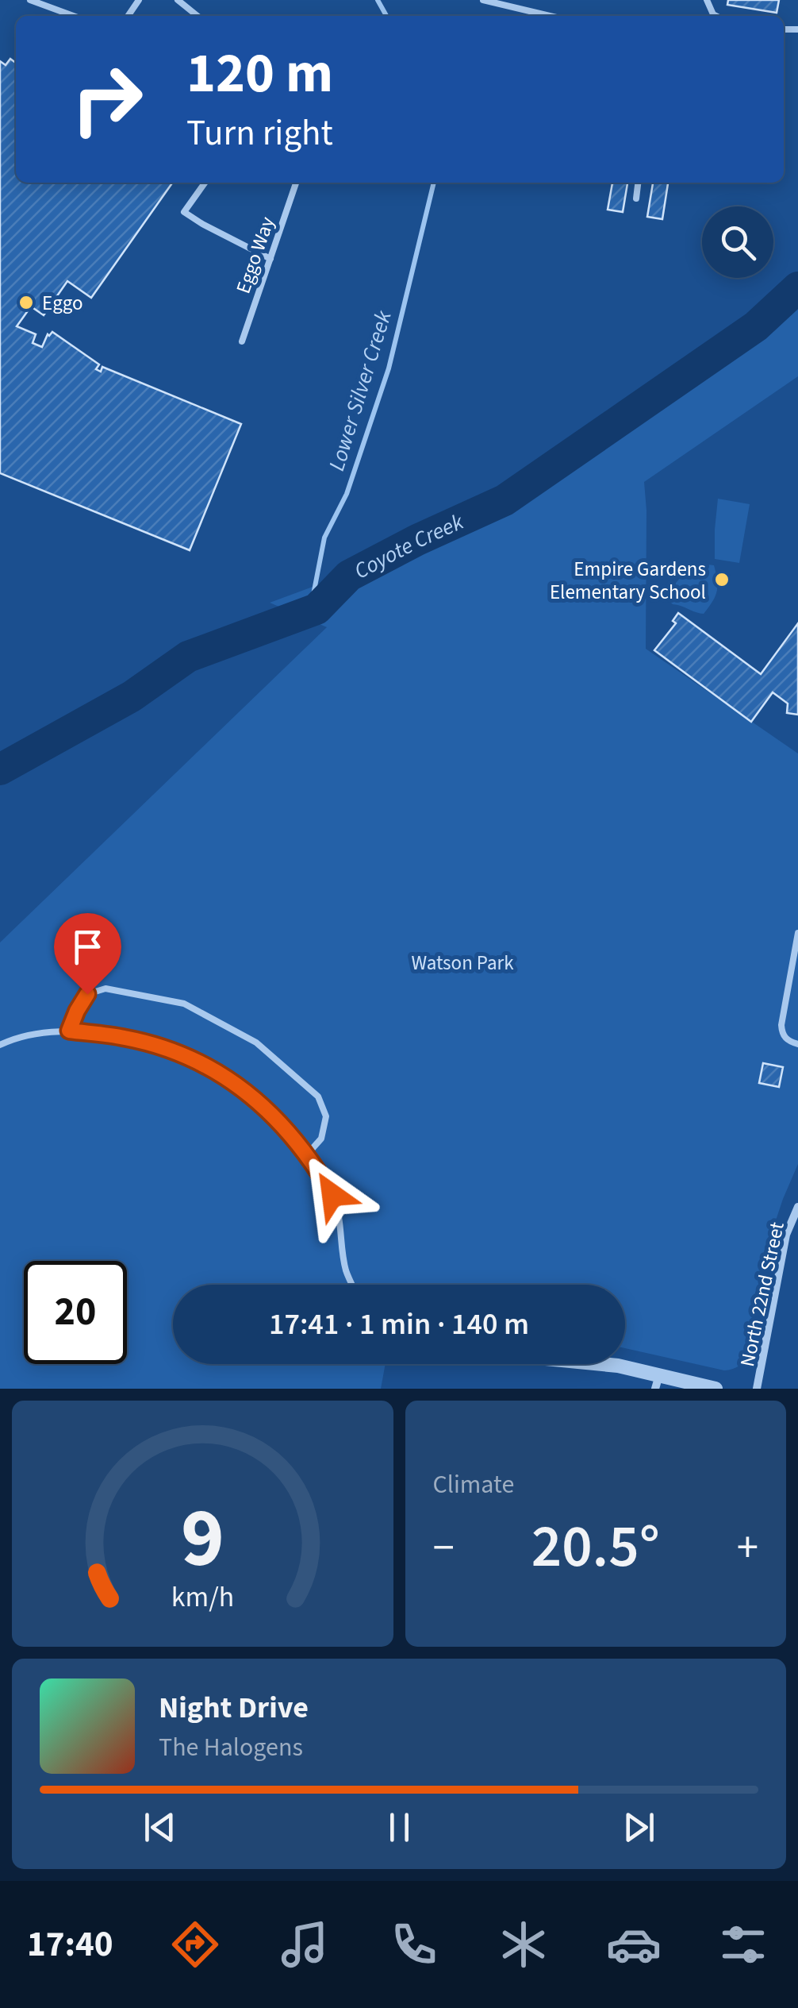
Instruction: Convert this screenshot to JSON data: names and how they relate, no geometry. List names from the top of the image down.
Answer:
{
  "streets": {
    "street": ["North 22nd Street"],
    "lane": ["Eggo Way"]
  },
  "water": ["Lower Silver Creek", "Coyote Creek"],
  "parks": ["Watson Park"],
  "places": ["Eggo", "Empire Gardens Elementary School"],
  "page": {
    "turn": ["120 m", "Turn right"],
    "limit": "20",
    "trip": "17:41 · 1 min · 140 m",
    "tile": "Climate",
    "heat": ["−", "20.5°", "+"],
    "song": ["Night Drive", "The Halogens"],
    "tabs": "17:40",
    "gauge": ["9", "km/h"]
  }
}
